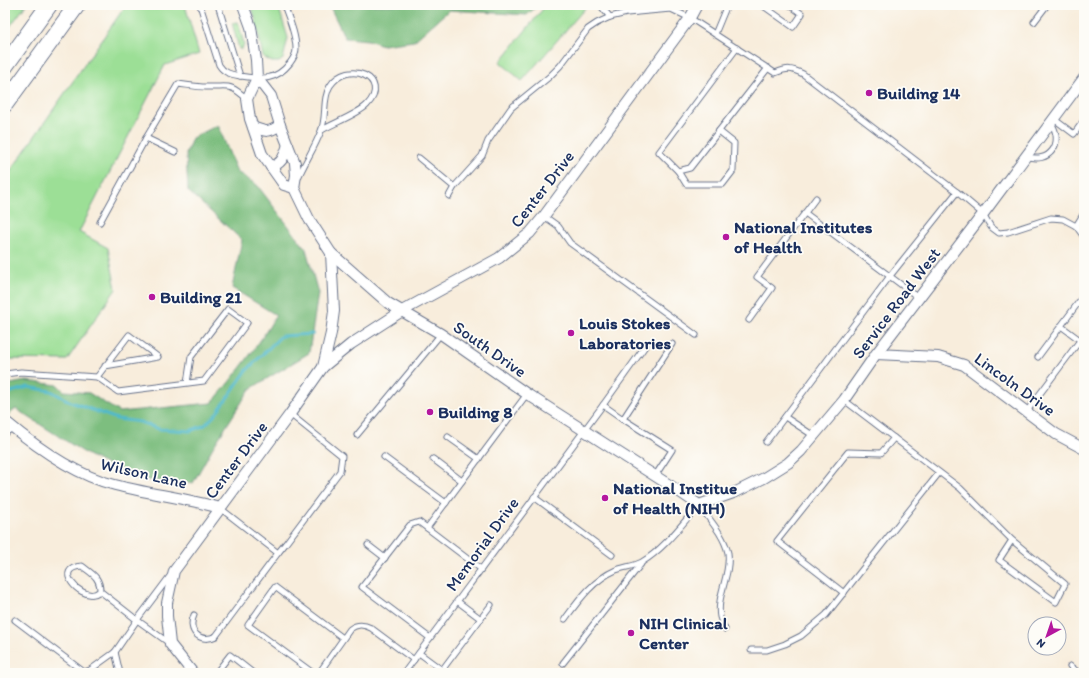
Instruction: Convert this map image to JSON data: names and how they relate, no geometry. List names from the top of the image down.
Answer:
{
  "streets": {
    "street": [
      "Center Drive",
      "Service Road West",
      "South Drive",
      "Lincoln Drive",
      "Wilson Lane"
    ],
    "lane": ["Memorial Drive"]
  },
  "crossings": [
    ["Center Drive", "South Drive"],
    ["Center Drive", "Wilson Lane"],
    ["Service Road West", "South Drive"],
    ["Service Road West", "Lincoln Drive"],
    ["South Drive", "Memorial Drive"]
  ],
  "places": [
    "Building 14",
    "National Institutes of Health",
    "Building 21",
    "Louis Stokes Laboratories",
    "Building 8",
    "National Institue of Health (NIH)",
    "NIH Clinical Center"
  ],
  "north": "bottom left"
}
